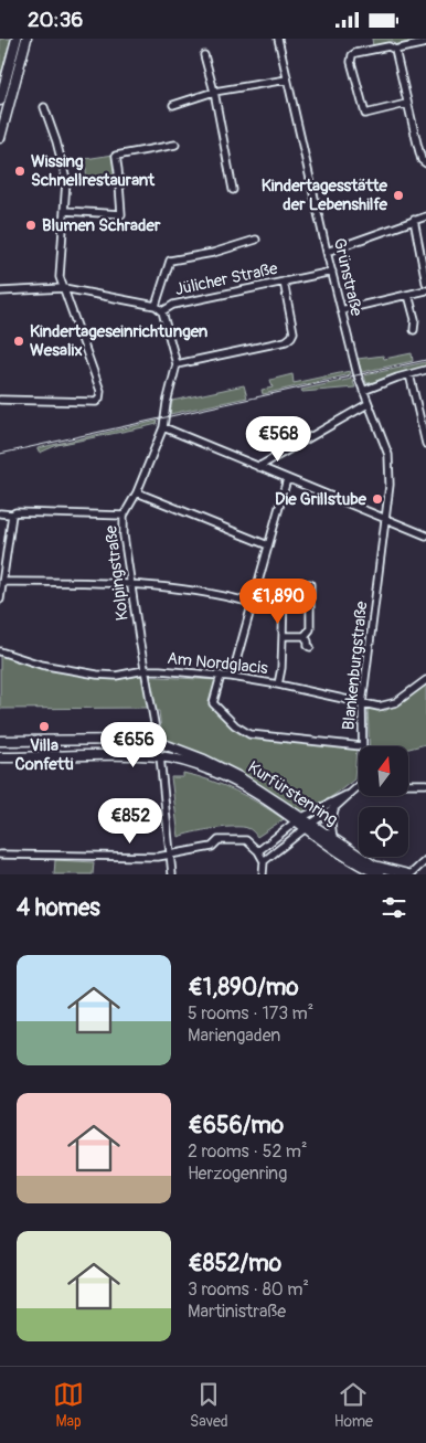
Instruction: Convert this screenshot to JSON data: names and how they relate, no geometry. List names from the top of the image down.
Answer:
{
  "streets": {
    "main road": ["Kurfürstenring"],
    "street": [
      "Grünstraße",
      "Jülicher Straße",
      "Kolpingstraße",
      "Am Nordglacis",
      "Blankenburgstraße"
    ]
  },
  "crossings": [
    ["Grünstraße", "Jülicher Straße"],
    ["Grünstraße", "Blankenburgstraße"],
    ["Jülicher Straße", "Kolpingstraße"],
    ["Kolpingstraße", "Am Nordglacis"],
    ["Kolpingstraße", "Kurfürstenring"],
    ["Am Nordglacis", "Blankenburgstraße"]
  ],
  "places": [
    "Wissing Schnellrestaurant",
    "Kindertagesstätte der Lebenshilfe",
    "Blumen Schrader",
    "Kindertageseinrichtungen Wesalix",
    "Die Grillstube",
    "Villa Confetti"
  ],
  "north": "top",
  "page": {
    "status": "20:36",
    "price": [
      "€568",
      "€1,890",
      "€656",
      "€852"
    ],
    "heading": "4 homes",
    "list": [
      {
        "name": "€1,890/mo",
        "note": "5 rooms · 173 m² · Mariengaden"
      },
      {
        "name": "€656/mo",
        "note": "2 rooms · 52 m² · Herzogenring"
      },
      {
        "name": "€852/mo",
        "note": "3 rooms · 80 m² · Martinistraße"
      }
    ],
    "tabs": ["Map", "Saved", "Home"]
  }
}
